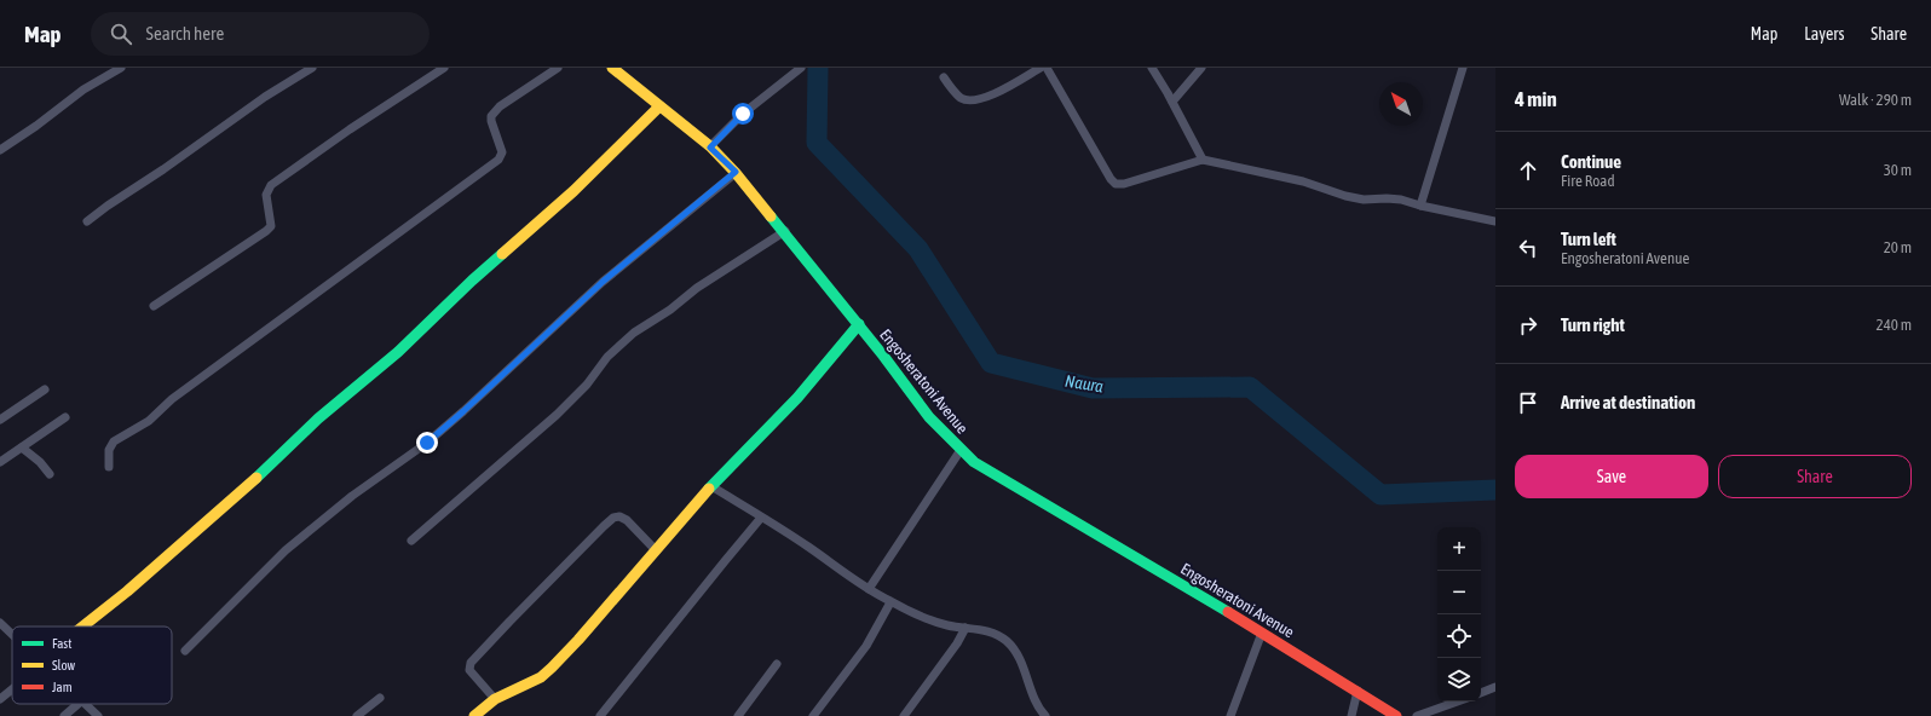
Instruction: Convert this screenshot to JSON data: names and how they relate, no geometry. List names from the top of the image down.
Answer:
{
  "streets": {
    "street": ["Engosheratoni Avenue"]
  },
  "water": ["Naura"],
  "legend": ["Fast", "Slow", "Jam"],
  "north": "top left",
  "page": {
    "header": "Map",
    "search": "Search here",
    "nav": ["Map", "Layers", "Share"],
    "heading": ["4 min", "Walk · 290 m"],
    "list": [
      ["Continue", "Fire Road", "30 m"],
      ["Turn left", "Engosheratoni Avenue", "20 m"],
      ["Turn right", "240 m"],
      "Arrive at destination"
    ],
    "buttons": ["Save", "Share"],
    "map_buttons": ["+", "−"]
  }
}
